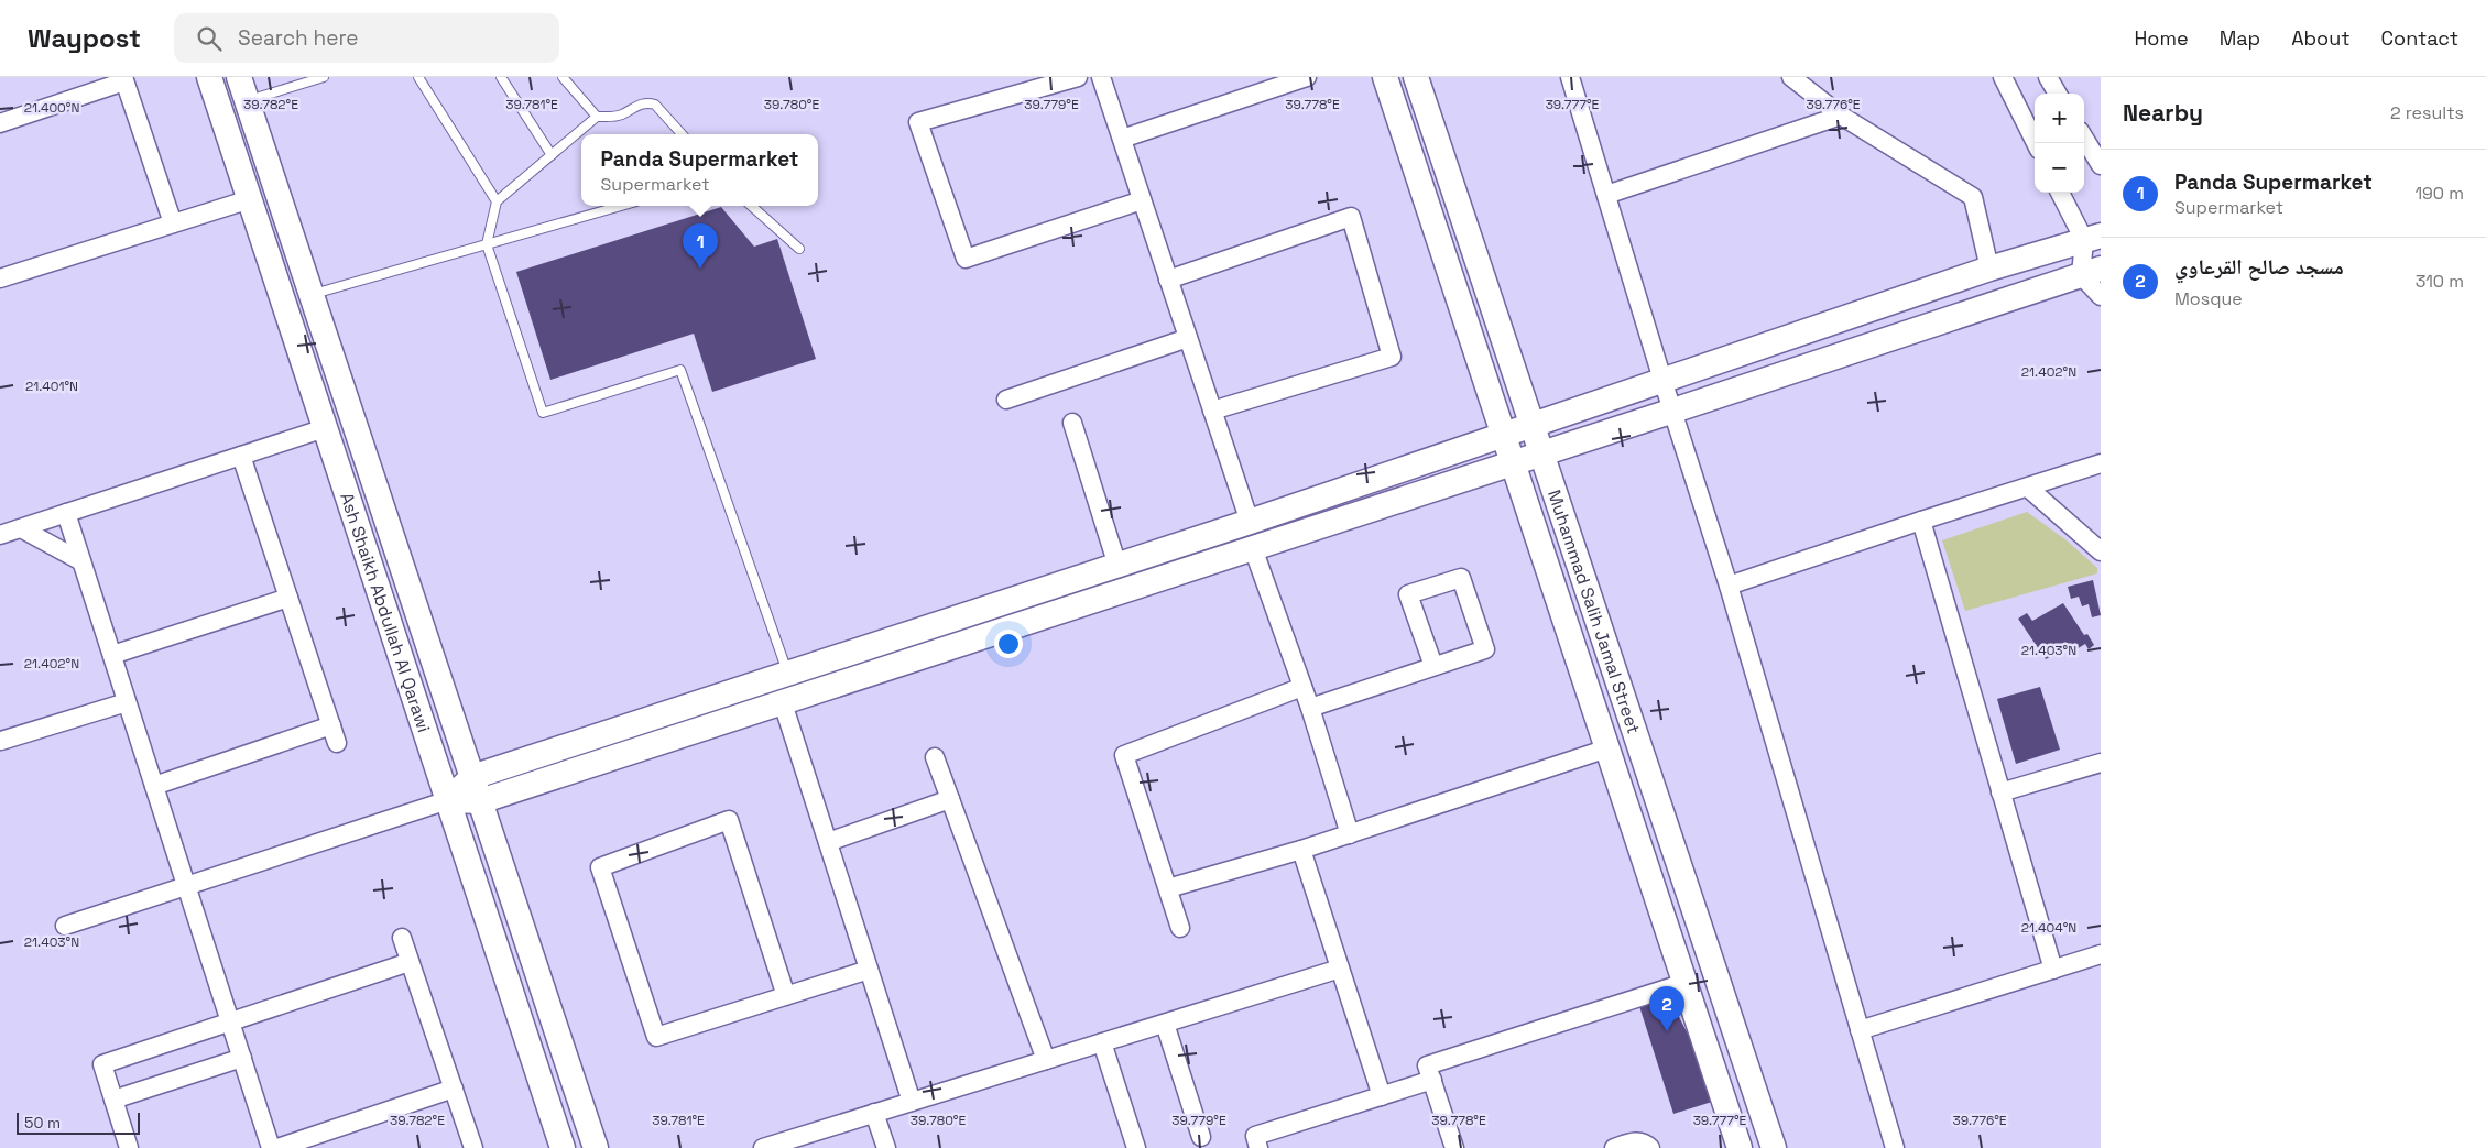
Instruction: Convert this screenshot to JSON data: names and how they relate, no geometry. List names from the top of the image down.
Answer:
{
  "streets": {
    "street": ["Muhammad Salih Jamal Street", "Ash Shaikh Abdullah Al Qarawi"]
  },
  "scale_bar": "50 m",
  "page": {
    "header": "Waypost",
    "search": "Search here",
    "nav": [
      "Home",
      "Map",
      "About",
      "Contact"
    ],
    "heading": ["Nearby", "2 results"],
    "map_buttons": ["+", "−"],
    "popup": ["Panda Supermarket", "Supermarket"],
    "list": [
      {
        "mark": "1",
        "name": "Panda Supermarket",
        "note": "Supermarket",
        "value": "190 m"
      },
      {
        "mark": "2",
        "name": "مسجد صالح القرعاوي",
        "note": "Mosque",
        "value": "310 m"
      }
    ],
    "pins": ["1", "2"],
    "scale": "50 m"
  },
  "coordinates": [
    "39.782°E",
    "39.781°E",
    "39.780°E",
    "39.779°E",
    "39.778°E",
    "39.777°E",
    "39.776°E",
    "21.400°N",
    "21.402°N",
    "21.401°N",
    "21.403°N",
    "21.404°N"
  ]
}
